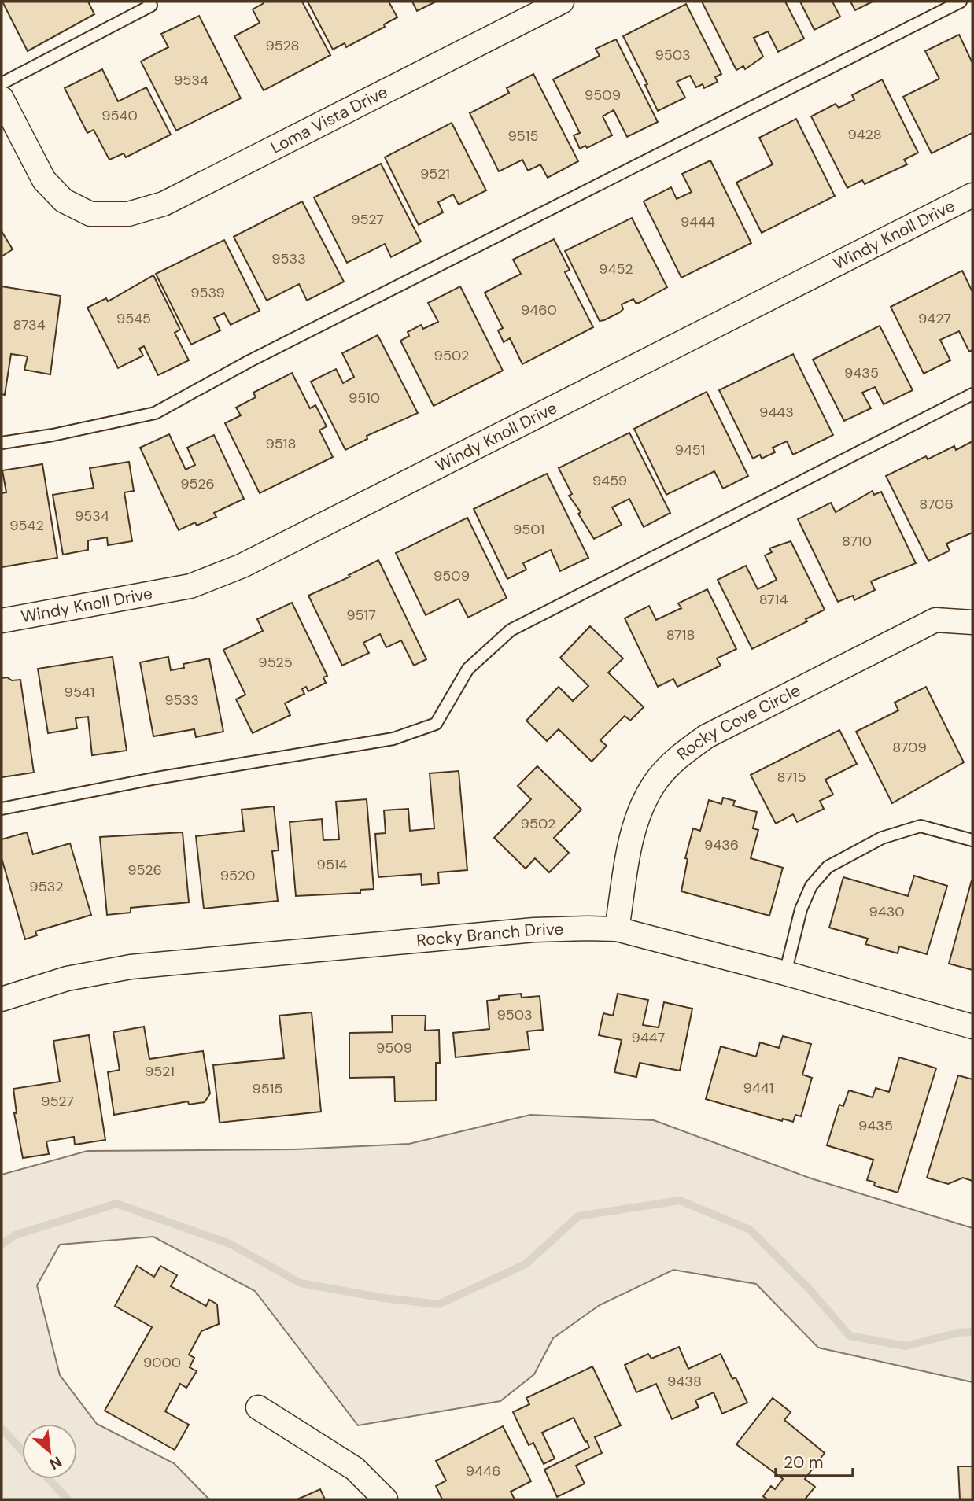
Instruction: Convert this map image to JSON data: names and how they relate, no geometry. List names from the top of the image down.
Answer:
{
  "streets": {
    "street": [
      "Loma Vista Drive",
      "Windy Knoll Drive",
      "Rocky Cove Circle",
      "Rocky Branch Drive"
    ]
  },
  "crossings": [
    ["Rocky Cove Circle", "Rocky Branch Drive"]
  ],
  "house_numbers": [
    "9528",
    "9503",
    "9534",
    "9509",
    "9540",
    "9428",
    "9515",
    "9521",
    "9527",
    "9444",
    "9533",
    "9452",
    "9539",
    "9460",
    "9545",
    "9427",
    "8734",
    "9502",
    "9435",
    "9510",
    "9443",
    "9518",
    "9451",
    "9459",
    "9526",
    "8706",
    "9534",
    "9542",
    "9501",
    "8710",
    "9509",
    "8714",
    "9517",
    "8718",
    "9525",
    "9541",
    "9533",
    "8709",
    "8715",
    "9502",
    "9436",
    "9514",
    "9526",
    "9520",
    "9532",
    "9430",
    "9503",
    "9447",
    "9509",
    "9521",
    "9441",
    "9515",
    "9527",
    "9435",
    "9000",
    "9438",
    "9446"
  ],
  "scale_bar": "20 m",
  "north": "bottom right"
}
